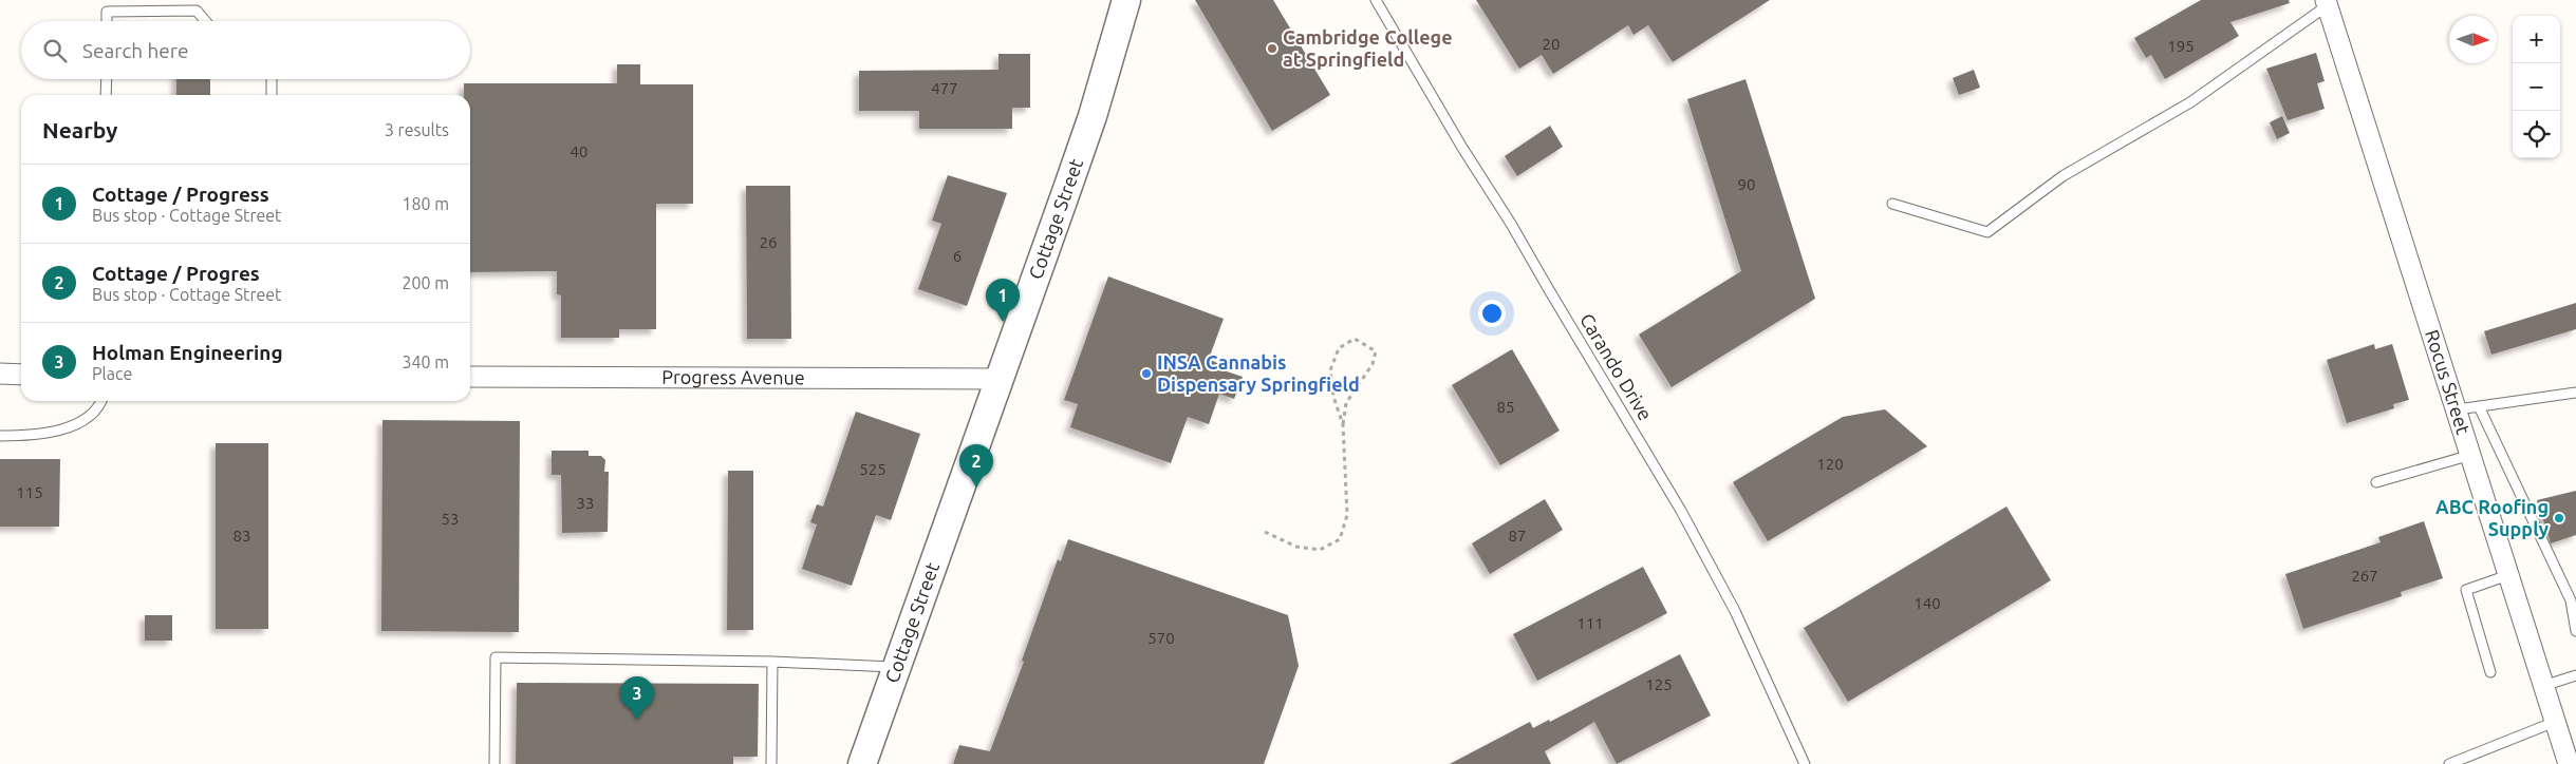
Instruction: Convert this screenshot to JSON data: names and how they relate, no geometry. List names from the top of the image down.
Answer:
{
  "streets": {
    "main road": ["Cottage Street"],
    "street": ["Progress Avenue", "Rocus Street"],
    "lane": ["Carando Drive"]
  },
  "crossings": [
    ["Cottage Street", "Progress Avenue"]
  ],
  "places": ["Cambridge College at Springfield", "INSA Cannabis Dispensary Springfield", "ABC Roofing Supply"],
  "house_numbers": [
    "20",
    "195",
    "477",
    "40",
    "90",
    "26",
    "6",
    "85",
    "120",
    "525",
    "115",
    "33",
    "53",
    "83",
    "87",
    "267",
    "140",
    "111",
    "570",
    "125"
  ],
  "north": "right",
  "page": {
    "map_buttons": ["+", "−"],
    "search": "Search here",
    "heading": ["Nearby", "3 results"],
    "list": [
      {
        "mark": "1",
        "name": "Cottage / Progress",
        "note": "Bus stop · Cottage Street",
        "value": "180 m"
      },
      {
        "mark": "2",
        "name": "Cottage / Progres",
        "note": "Bus stop · Cottage Street",
        "value": "200 m"
      },
      {
        "mark": "3",
        "name": "Holman Engineering",
        "note": "Place",
        "value": "340 m"
      }
    ],
    "pins": ["1", "2", "3"]
  }
}
